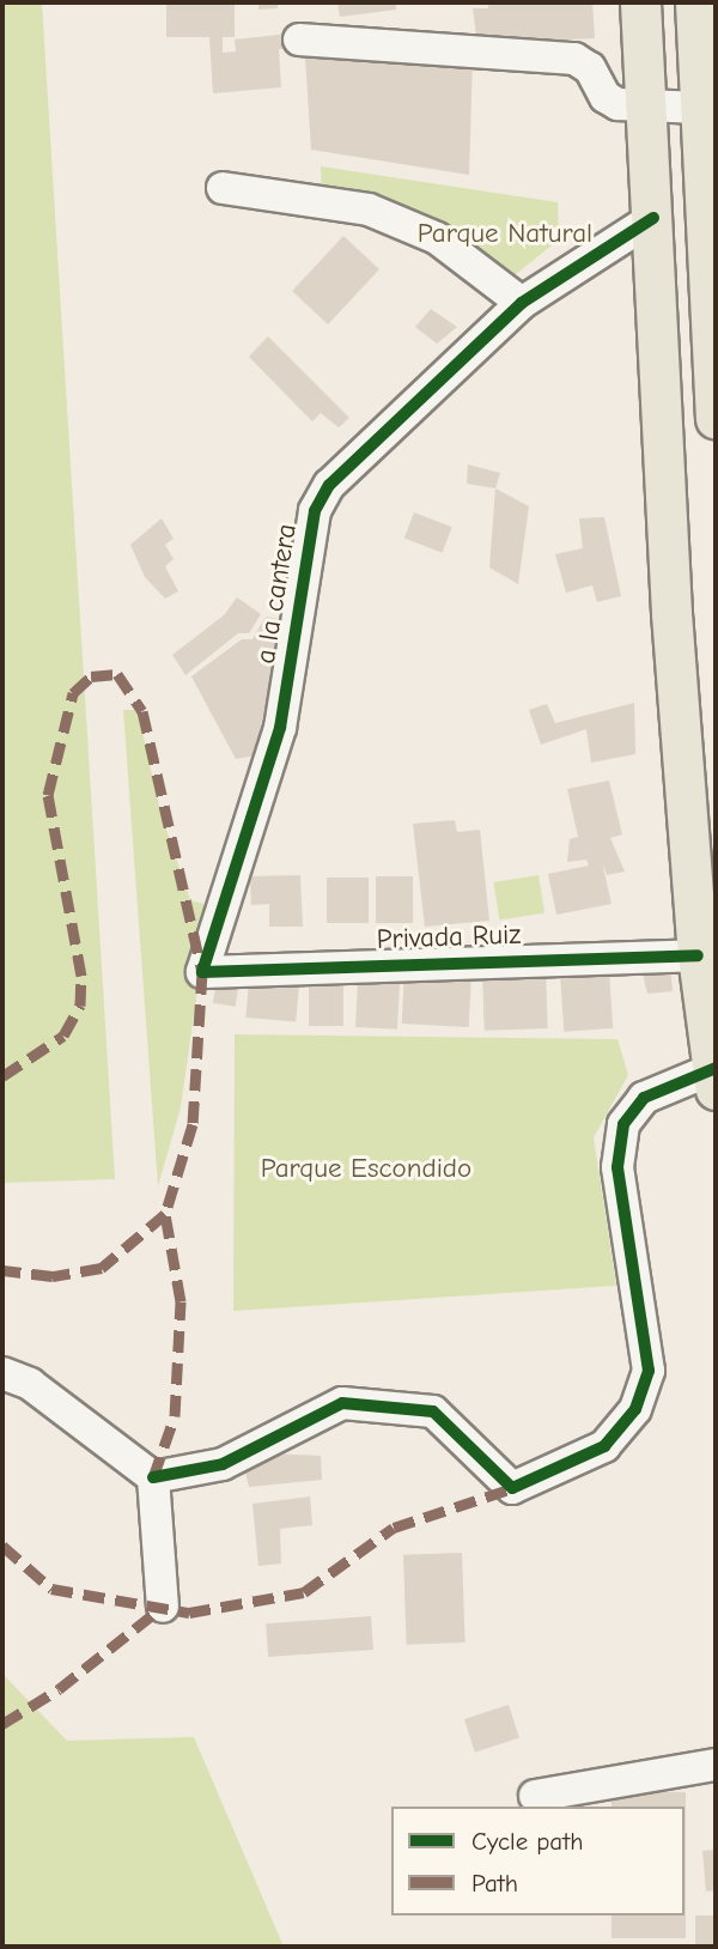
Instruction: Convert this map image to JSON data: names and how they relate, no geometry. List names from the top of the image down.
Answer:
{
  "streets": {
    "street": ["a la cantera", "Privada Ruiz"]
  },
  "crossings": [
    ["a la cantera", "Privada Ruiz"]
  ],
  "parks": ["Parque Natural", "Parque Escondido"],
  "legend": ["Cycle path", "Path"]
}
